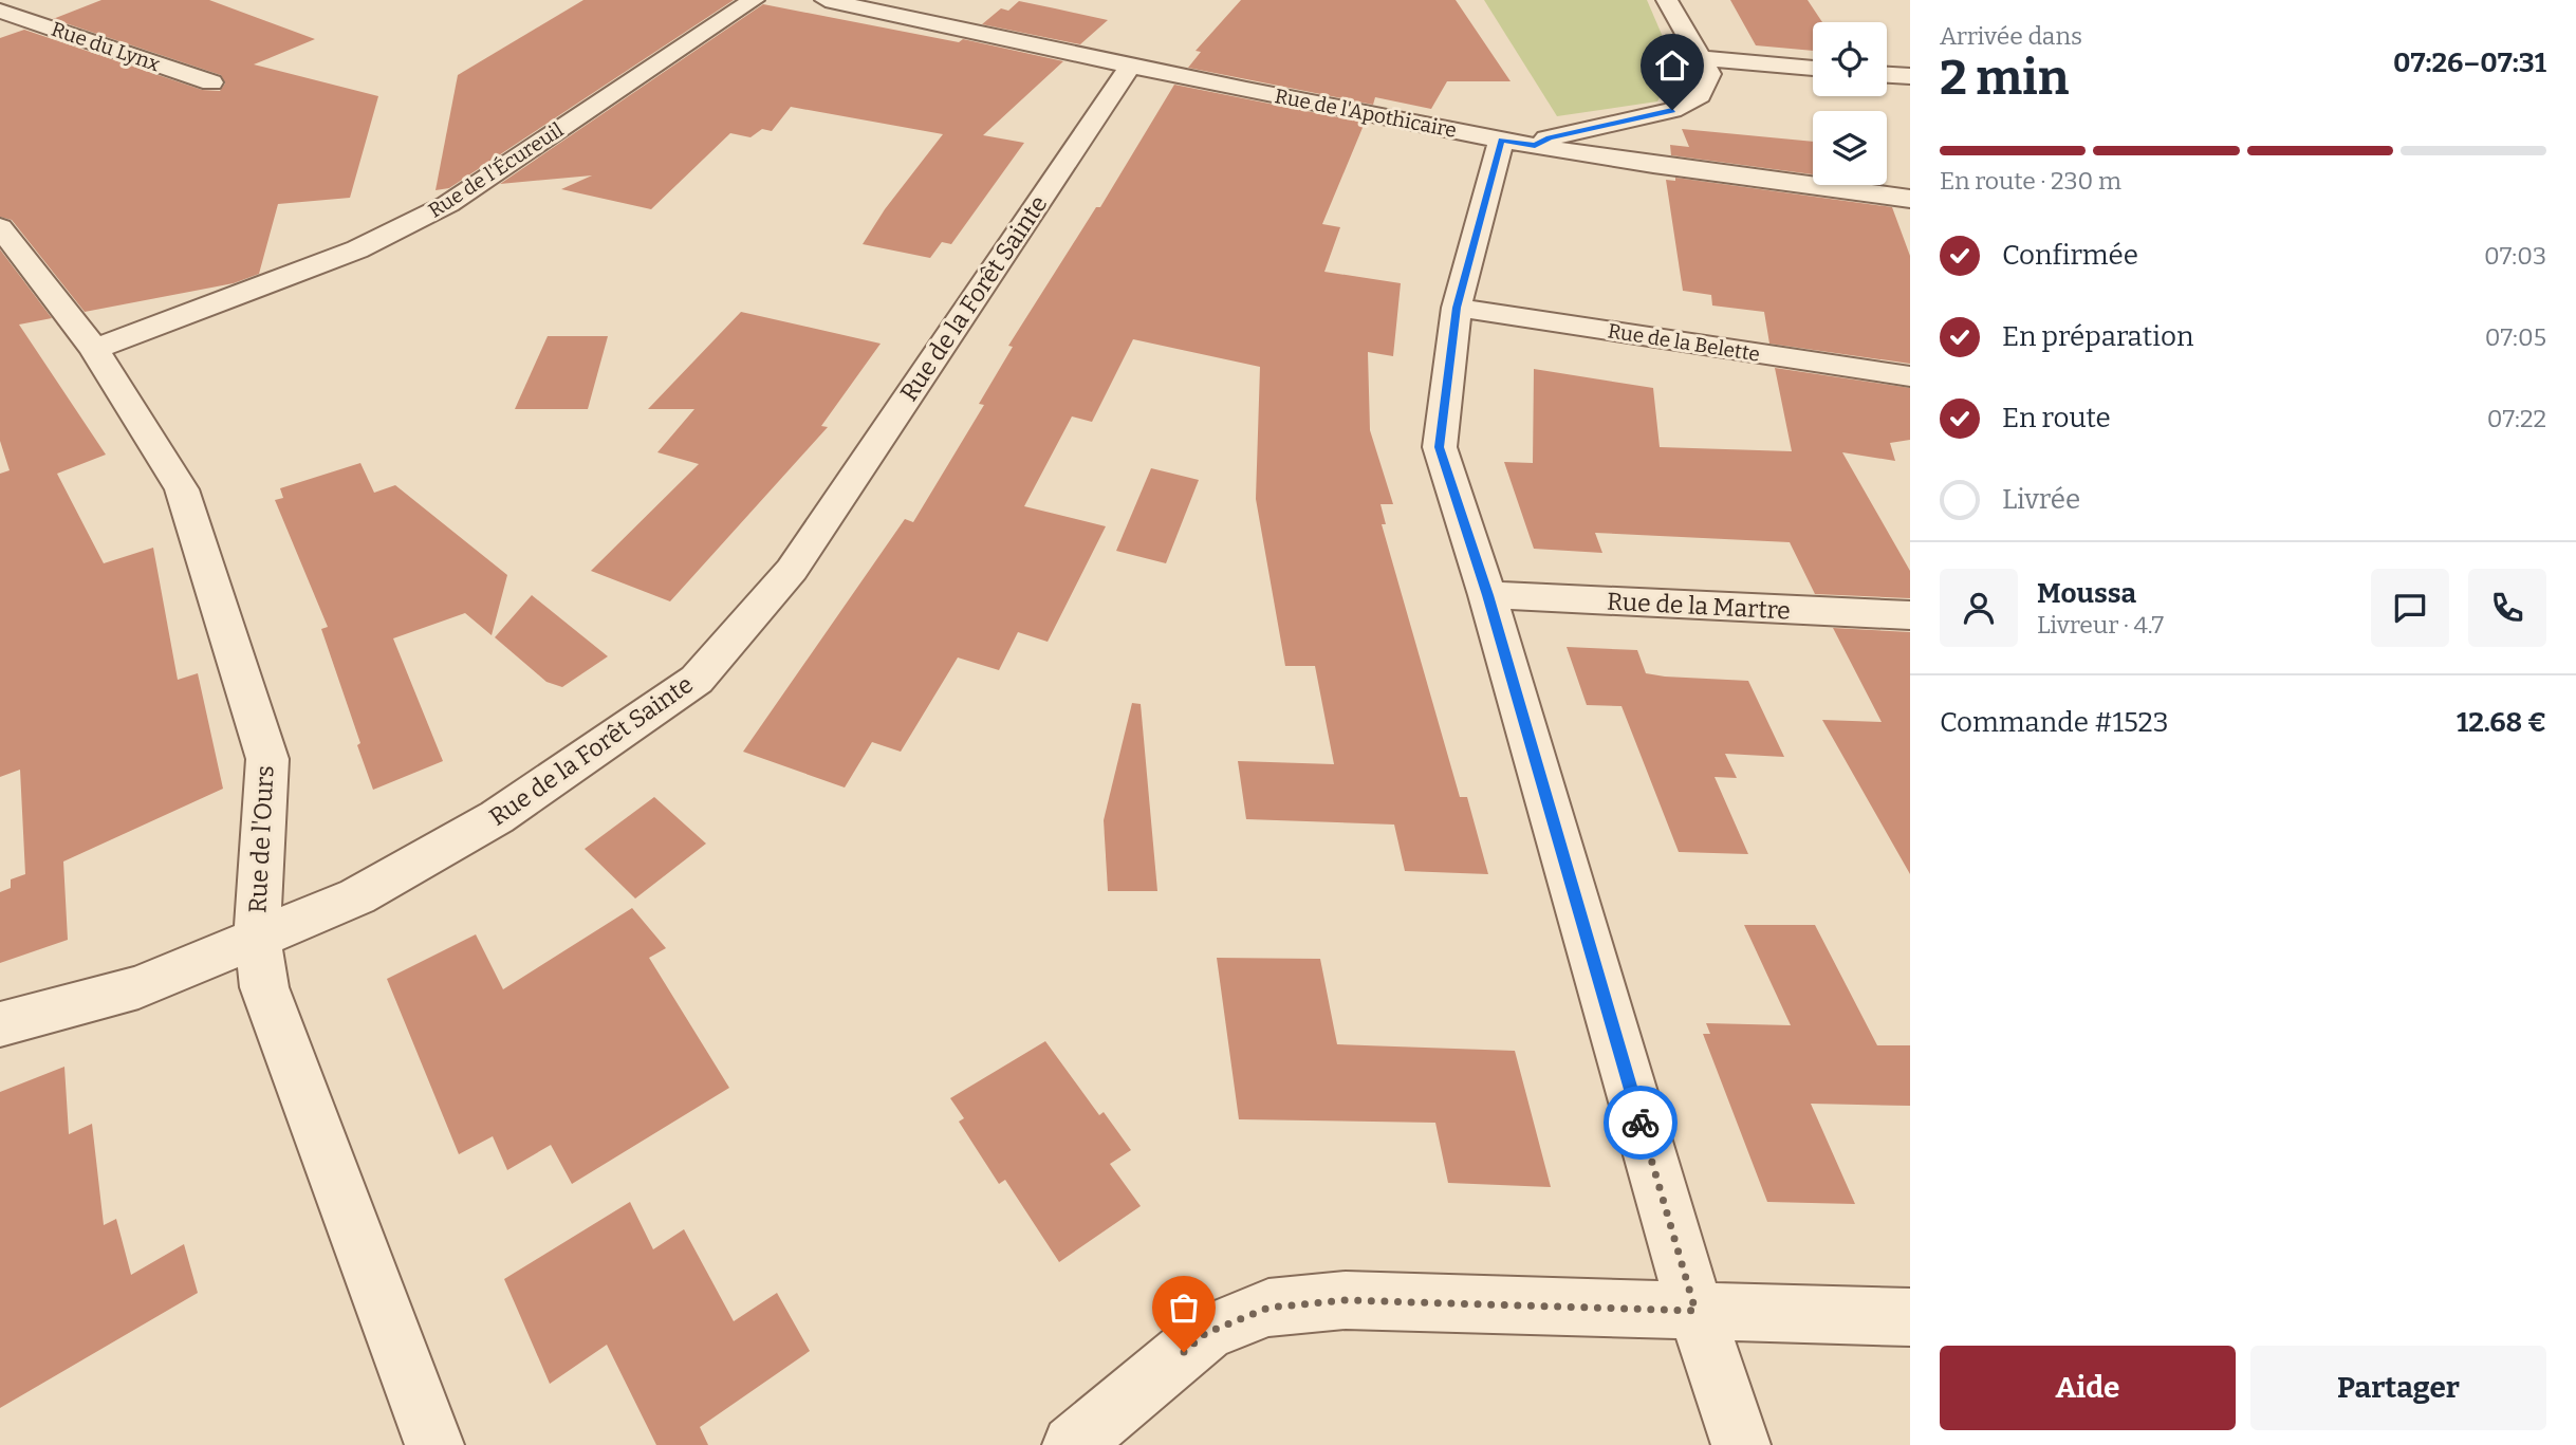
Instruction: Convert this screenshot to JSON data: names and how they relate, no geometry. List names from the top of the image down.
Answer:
{
  "streets": {
    "street": [
      "Rue du Lynx",
      "Rue de l'Apothicaire",
      "Rue de l'Écureuil",
      "Rue de la Forêt Sainte",
      "Rue de la Belette",
      "Rue de la Martre",
      "Rue de l'Ours"
    ]
  },
  "crossings": [
    ["Rue de l'Apothicaire", "Rue de la Forêt Sainte"],
    ["Rue de l'Écureuil", "Rue de l'Ours"],
    ["Rue de la Forêt Sainte", "Rue de l'Ours"]
  ],
  "page": {
    "heading": ["2 min", "Arrivée dans", "07:26–07:31"],
    "panel": [
      "Moussa",
      "Livreur · 4.7",
      "Commande #1523",
      "12.68 €"
    ],
    "bar": "En route · 230 m",
    "list": [
      ["Confirmée", "07:03"],
      ["En préparation", "07:05"],
      ["En route", "07:22"],
      "Livrée"
    ],
    "buttons": ["Aide", "Partager"]
  }
}
